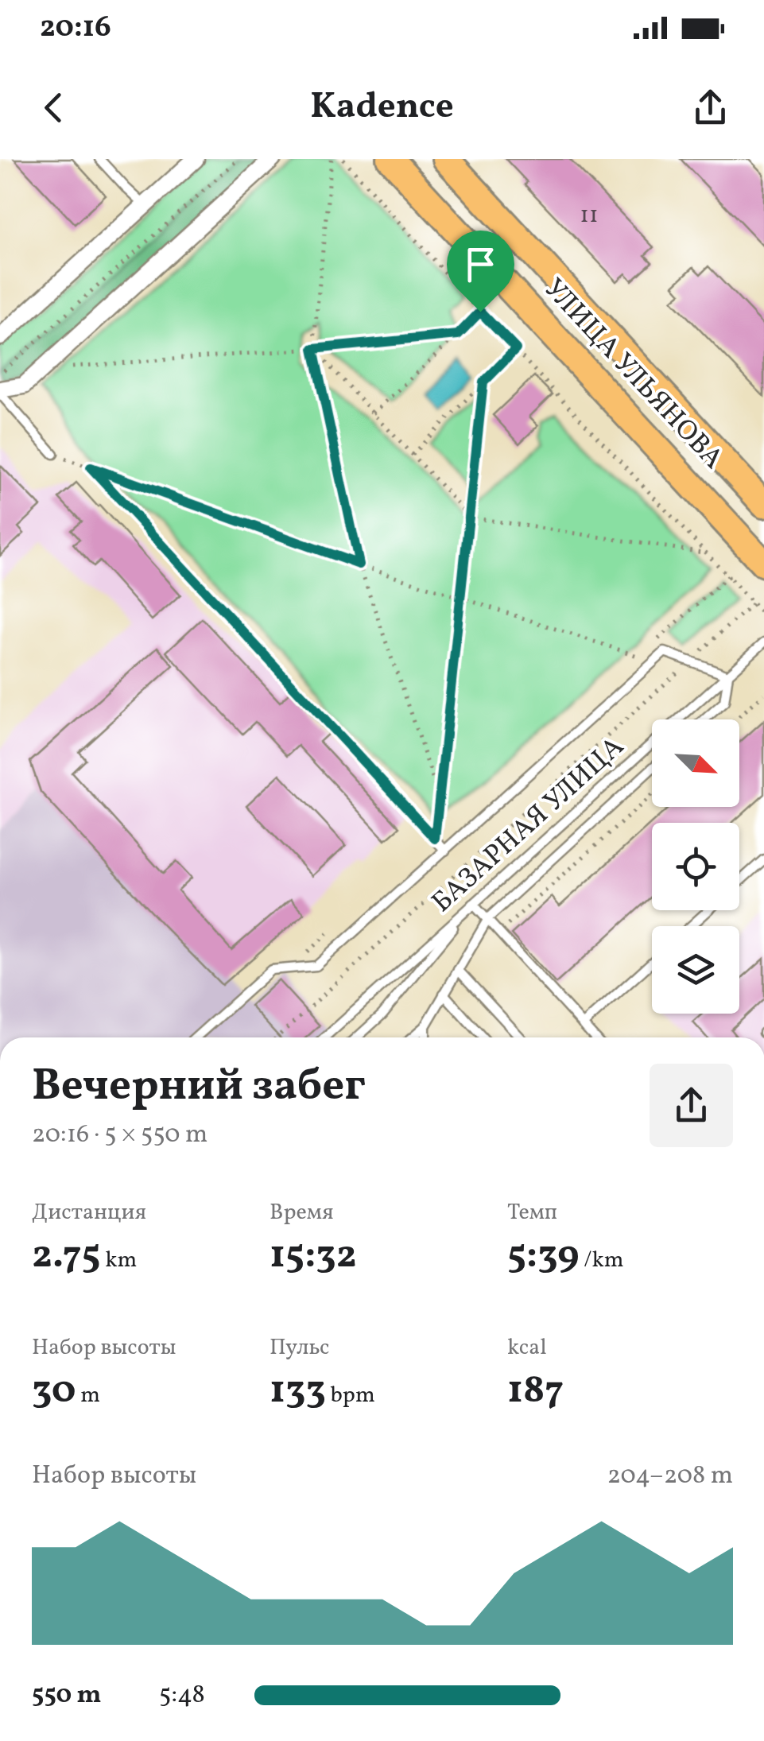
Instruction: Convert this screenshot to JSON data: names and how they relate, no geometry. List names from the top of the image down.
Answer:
{
  "streets": {
    "main road": ["УЛИЦА УЛЬЯНОВА"],
    "lane": ["БАЗАРНАЯ УЛИЦА"]
  },
  "house_numbers": ["11"],
  "north": "bottom right",
  "page": {
    "status": "20:16",
    "header": "Kadence",
    "heading": ["Вечерний забег", "20:16 · 5 × 550 m"],
    "stats": [
      ["Дистанция", "2.75 km"],
      ["Время", "15:32"],
      ["Темп", "5:39 /km"],
      ["Набор высоты", "30 m"],
      ["Пульс", "133 bpm"],
      ["kcal", "187"]
    ],
    "chart": ["Набор высоты", "204–208 m"],
    "list": [
      {
        "name": "550 m",
        "note": "5:48"
      }
    ]
  }
}
